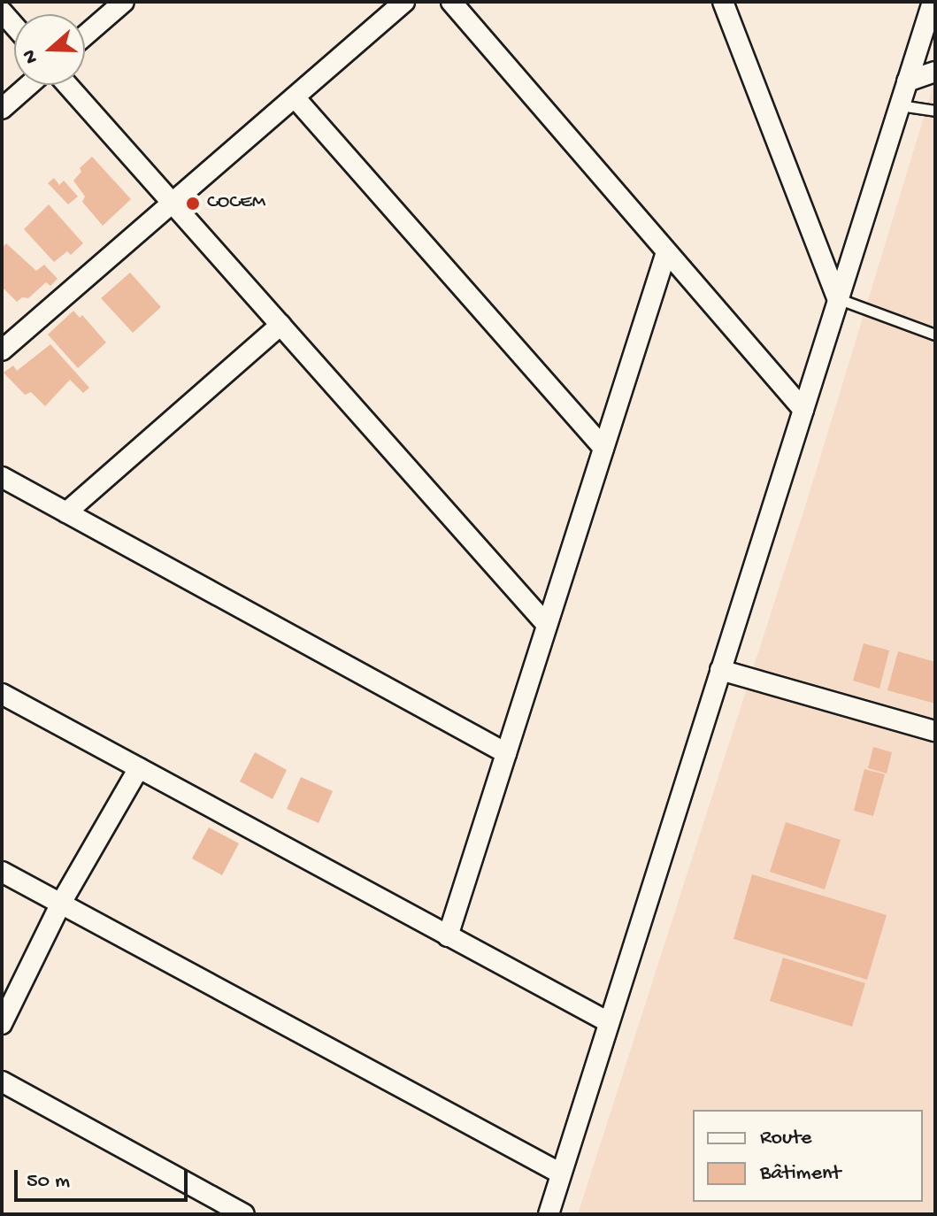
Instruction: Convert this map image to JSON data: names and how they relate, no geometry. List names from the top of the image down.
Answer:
{
  "places": ["COCEM"],
  "legend": ["Route", "Bâtiment"],
  "scale_bar": "50 m",
  "north": "left"
}
